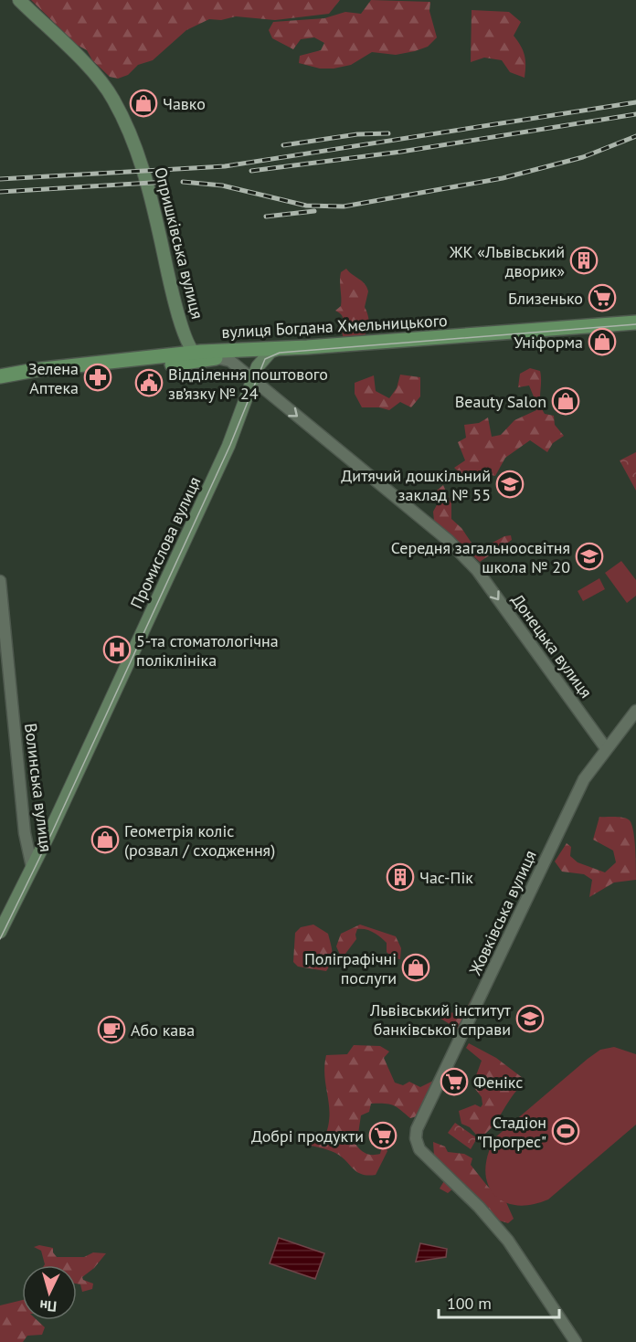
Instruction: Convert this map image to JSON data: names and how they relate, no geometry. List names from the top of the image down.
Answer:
{
  "streets": {
    "main road": ["Опришківська вулиця", "вулиця Богдана Хмельницького", "Промислова вулиця"],
    "street": ["Донецька вулиця", "Волинська вулиця", "Жовківська вулиця"]
  },
  "crossings": [
    ["Опришківська вулиця", "вулиця Богдана Хмельницького"],
    ["вулиця Богдана Хмельницького", "Промислова вулиця"],
    ["Промислова вулиця", "Донецька вулиця"],
    ["Промислова вулиця", "Волинська вулиця"],
    ["Донецька вулиця", "Жовківська вулиця"]
  ],
  "one_way": ["Донецька вулиця"],
  "places": {
    "shop": [
      "Чавко",
      "Уніформа",
      "Beauty Salon",
      "Геометрія коліс (розвал / сходження)",
      "Поліграфічні послуги"
    ],
    "building": ["ЖК «Львівський дворик»", "Час-Пік"],
    "supermarket": ["Близенько", "Фенікс", "Добрі продукти"],
    "pharmacy": ["Зелена Аптека"],
    "public building": ["Відділення поштового зв’язку № 24"],
    "school or university": ["Дитячий дошкільний заклад № 55", "Середня загальноосвітня школа № 20", "Львівський інститут банківської справи"],
    "hospital": ["5-та стоматологічна поліклініка"],
    "cafe": ["Або кава"],
    "sports": ["Стадіон \"Прогрес\""]
  },
  "scale_bar": "100 m",
  "north": "bottom"
}
